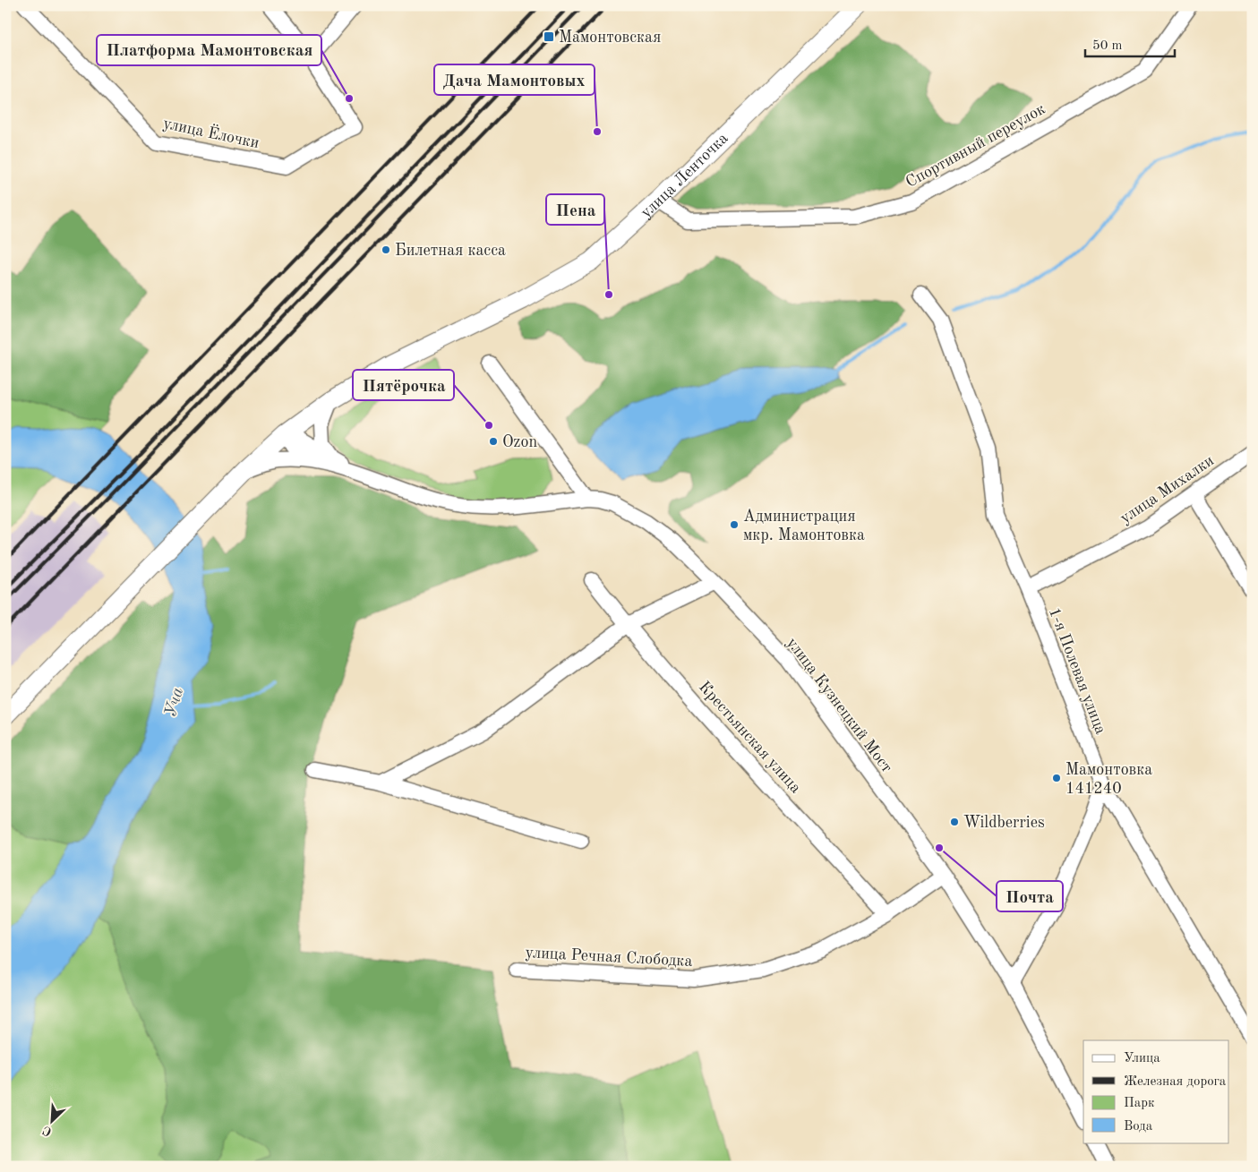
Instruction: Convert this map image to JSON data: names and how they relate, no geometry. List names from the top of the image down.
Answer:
{
  "streets": {
    "main road": ["улица Ленточка"],
    "street": [
      "улица Ёлочки",
      "Спортивный переулок",
      "улица Михалки",
      "1-я Полевая улица",
      "улица Кузнецкий Мост",
      "Крестьянская улица",
      "улица Речная Слободка"
    ]
  },
  "crossings": [
    ["Спортивный переулок", "улица Ленточка"],
    ["улица Михалки", "1-я Полевая улица"],
    ["улица Кузнецкий Мост", "улица Речная Слободка"],
    ["Крестьянская улица", "улица Речная Слободка"]
  ],
  "water": ["Уча"],
  "places": {
    "transit": ["Мамонтовская"],
    "other": [
      "Платформа Мамонтовская",
      "Дача Мамонтовых",
      "Билетная касса",
      "Пена",
      "Пятёрочка",
      "Ozon",
      "Администрация мкр. Мамонтовка",
      "Мамонтовка 141240",
      "Wildberries",
      "Почта"
    ]
  },
  "legend": [
    "Улица",
    "Железная дорога",
    "Парк",
    "Вода"
  ],
  "scale_bar": "50 m",
  "north": "bottom left"
}
